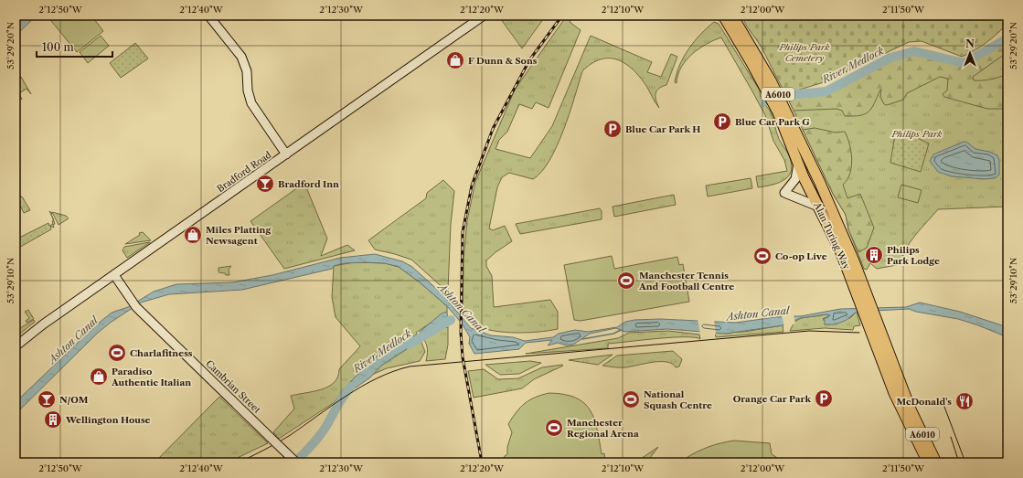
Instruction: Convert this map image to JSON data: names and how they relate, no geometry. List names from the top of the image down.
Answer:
{
  "streets": {
    "highway": ["A6010", "Alan Turing Way"],
    "street": ["Bradford Road", "Cambrian Street"]
  },
  "crossings": [
    ["Bradford Road", "Cambrian Street"]
  ],
  "water": ["River Medlock", "Ashton Canal"],
  "parks": ["Philips Park Cemetery", "Philips Park"],
  "places": {
    "shop": ["F Dunn & Sons", "Miles Platting Newsagent", "Paradiso Authentic Italian"],
    "parking": ["Blue Car Park G", "Blue Car Park H", "Orange Car Park"],
    "bar": ["Bradford Inn", "N/OM"],
    "building": ["Philips Park Lodge", "Wellington House"],
    "sports": [
      "Co-op Live",
      "Manchester Tennis And Football Centre",
      "Charlafitness",
      "National Squash Centre",
      "Manchester Regional Arena"
    ],
    "restaurant": ["McDonald's"]
  },
  "scale_bar": "100 m",
  "north": "top",
  "coordinates": [
    "2°12'50\"W",
    "2°12'40\"W",
    "2°12'30\"W",
    "2°12'20\"W",
    "2°12'10\"W",
    "2°12'00\"W",
    "2°11'50\"W",
    "53°29'20\"N",
    "53°29'10\"N"
  ]
}
